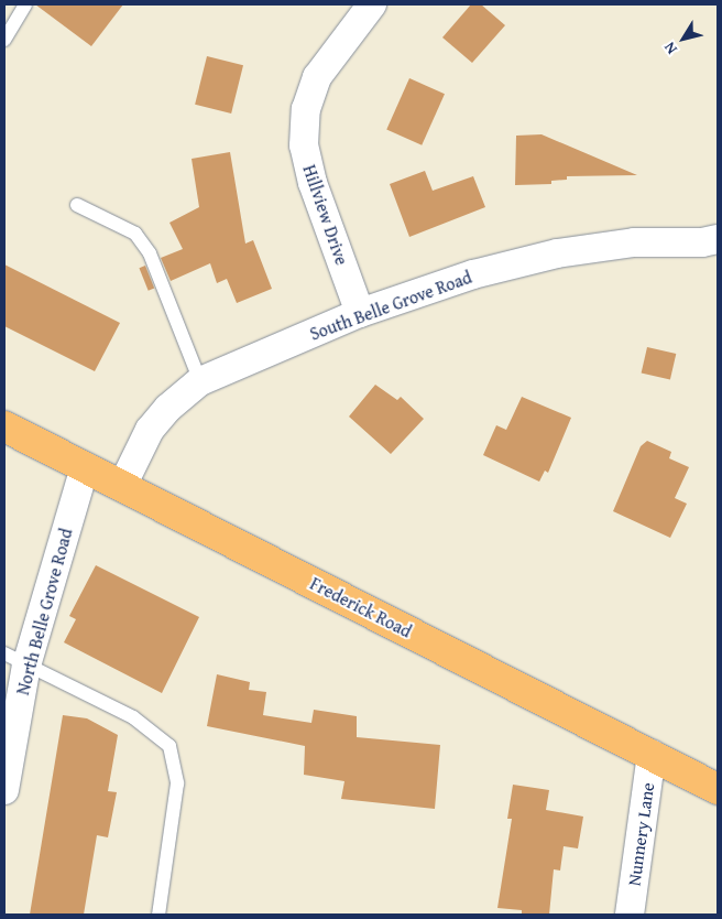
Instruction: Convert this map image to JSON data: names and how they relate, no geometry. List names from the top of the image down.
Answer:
{
  "streets": {
    "main road": ["Frederick Road"],
    "street": [
      "Hillview Drive",
      "South Belle Grove Road",
      "North Belle Grove Road",
      "Nunnery Lane"
    ]
  },
  "crossings": [
    ["Hillview Drive", "South Belle Grove Road"],
    ["South Belle Grove Road", "Frederick Road"],
    ["Frederick Road", "North Belle Grove Road"],
    ["Frederick Road", "Nunnery Lane"]
  ],
  "north": "bottom left"
}
